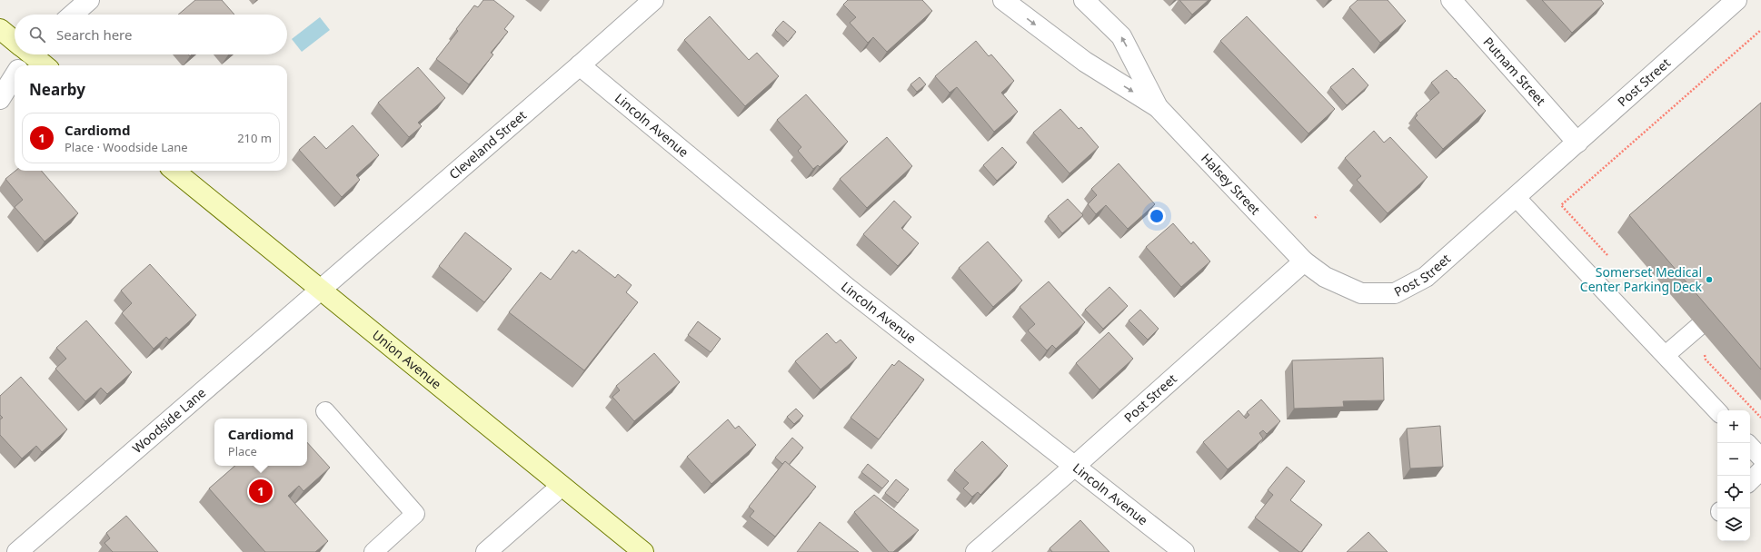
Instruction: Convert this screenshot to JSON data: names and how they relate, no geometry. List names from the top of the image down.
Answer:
{
  "streets": {
    "street": [
      "Putnam Street",
      "Post Street",
      "Lincoln Avenue",
      "Cleveland Street",
      "Halsey Street",
      "Union Avenue",
      "Woodside Lane"
    ]
  },
  "crossings": [
    ["Putnam Street", "Post Street"],
    ["Post Street", "Lincoln Avenue"],
    ["Post Street", "Halsey Street"],
    ["Lincoln Avenue", "Cleveland Street"],
    ["Cleveland Street", "Union Avenue"],
    ["Cleveland Street", "Woodside Lane"],
    ["Union Avenue", "Woodside Lane"]
  ],
  "places": ["Somerset Medical Center Parking Deck"],
  "page": {
    "search": "Search here",
    "heading": "Nearby",
    "list": [
      {
        "mark": "1",
        "name": "Cardiomd",
        "note": "Place · Woodside Lane",
        "value": "210 m"
      }
    ],
    "map_buttons": ["+", "−"],
    "popup": ["Cardiomd", "Place"],
    "pins": "1"
  }
}
